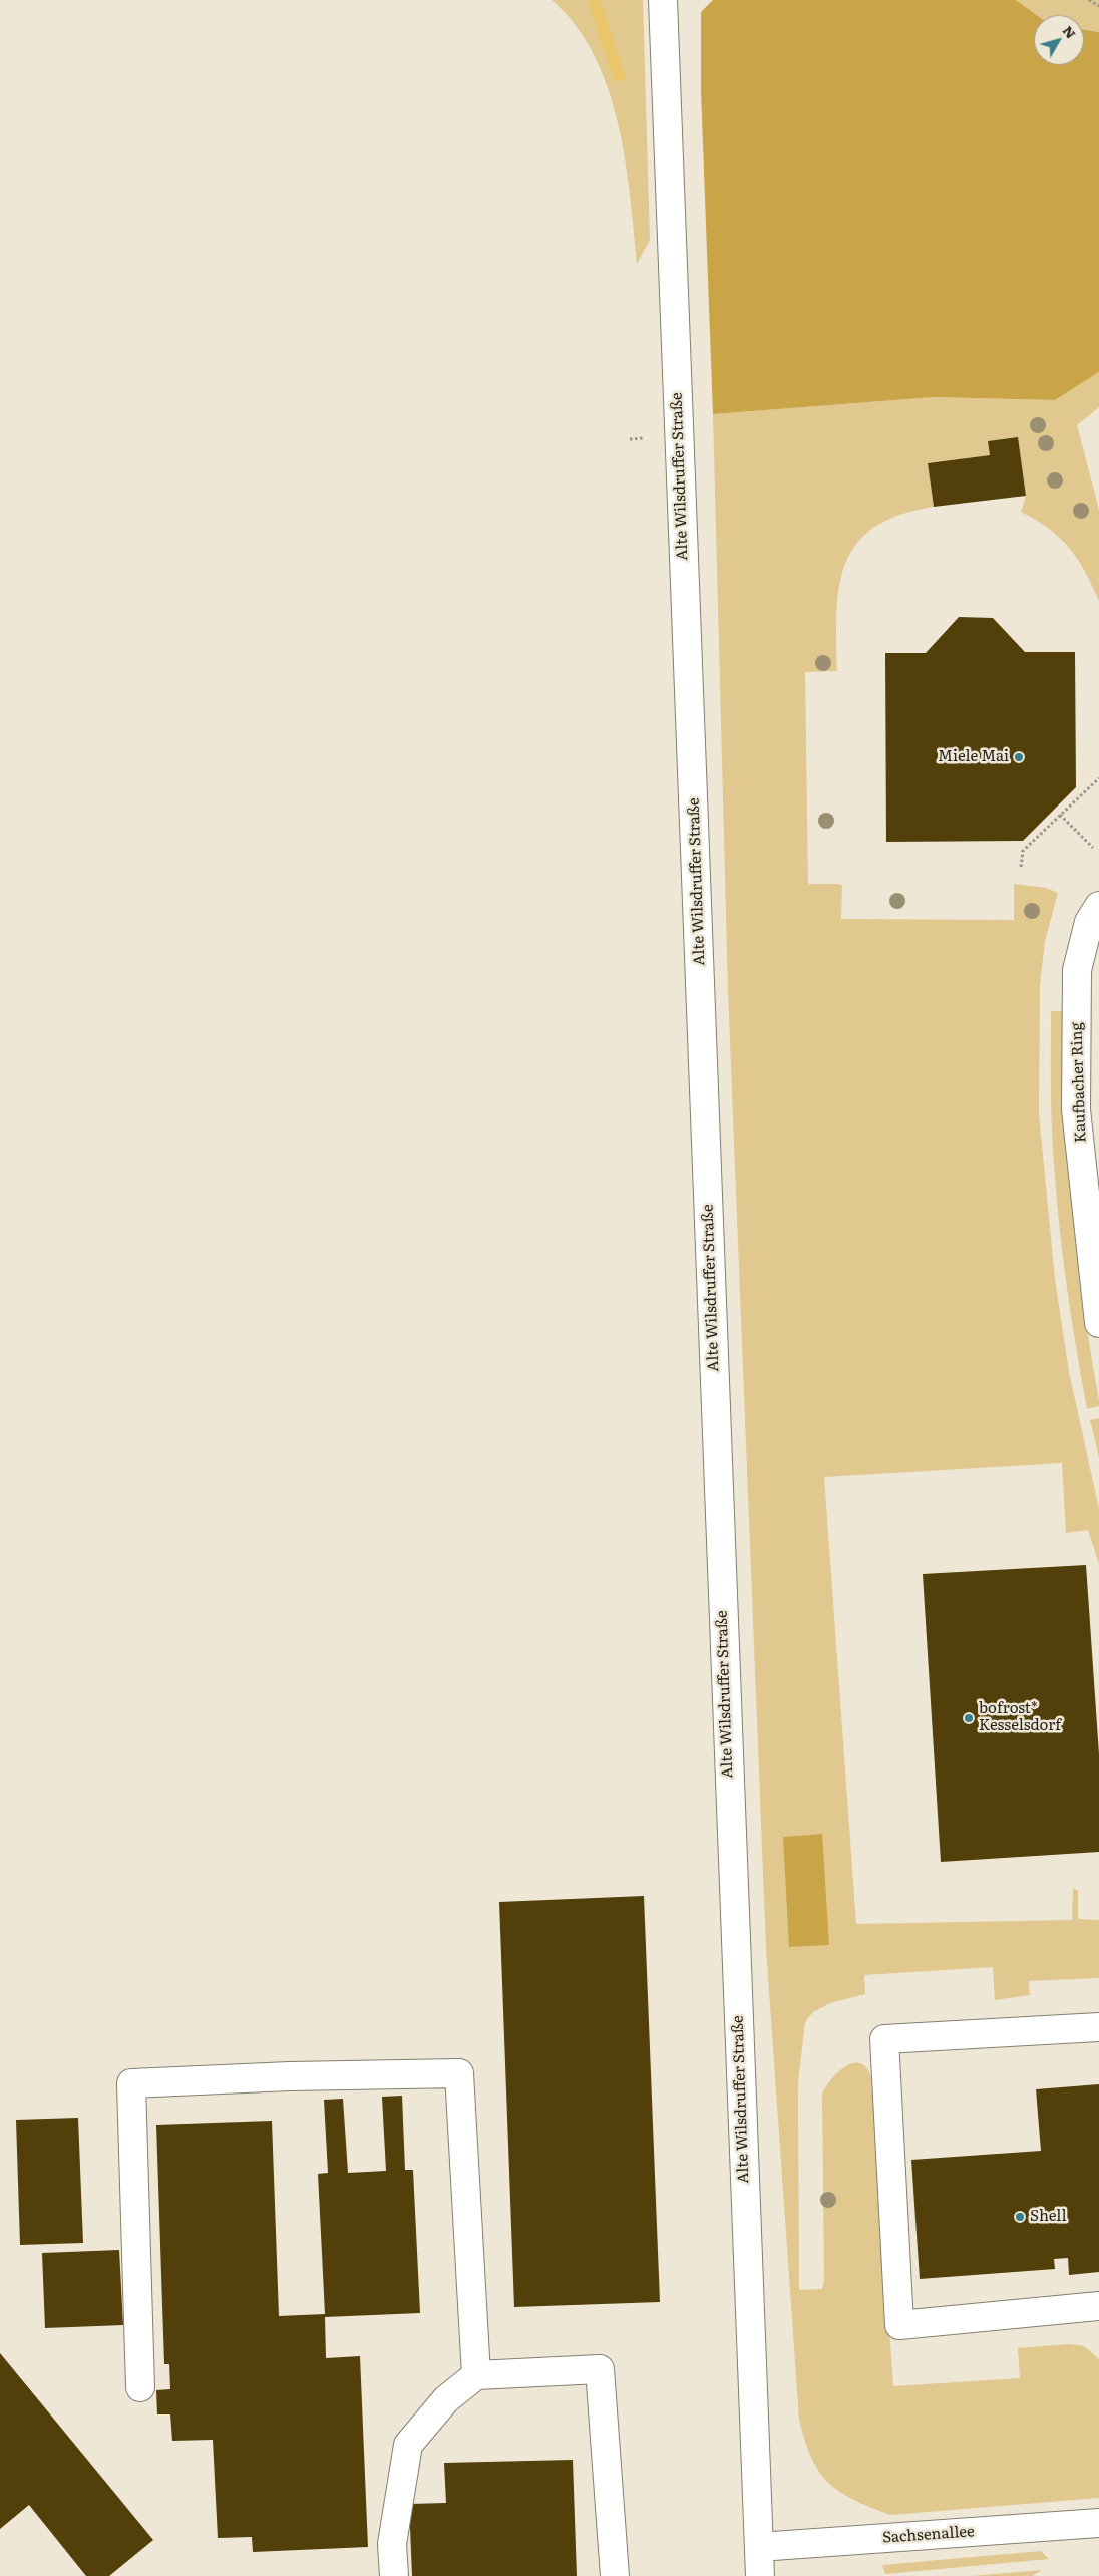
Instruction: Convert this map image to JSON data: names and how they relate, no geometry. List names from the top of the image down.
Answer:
{
  "streets": {
    "street": ["Alte Wilsdruffer Straße", "Kaufbacher Ring", "Sachsenallee"]
  },
  "crossings": [
    ["Alte Wilsdruffer Straße", "Sachsenallee"]
  ],
  "places": ["Miele Mai", "bofrost* Kesselsdorf", "Shell"],
  "north": "top right"
}
